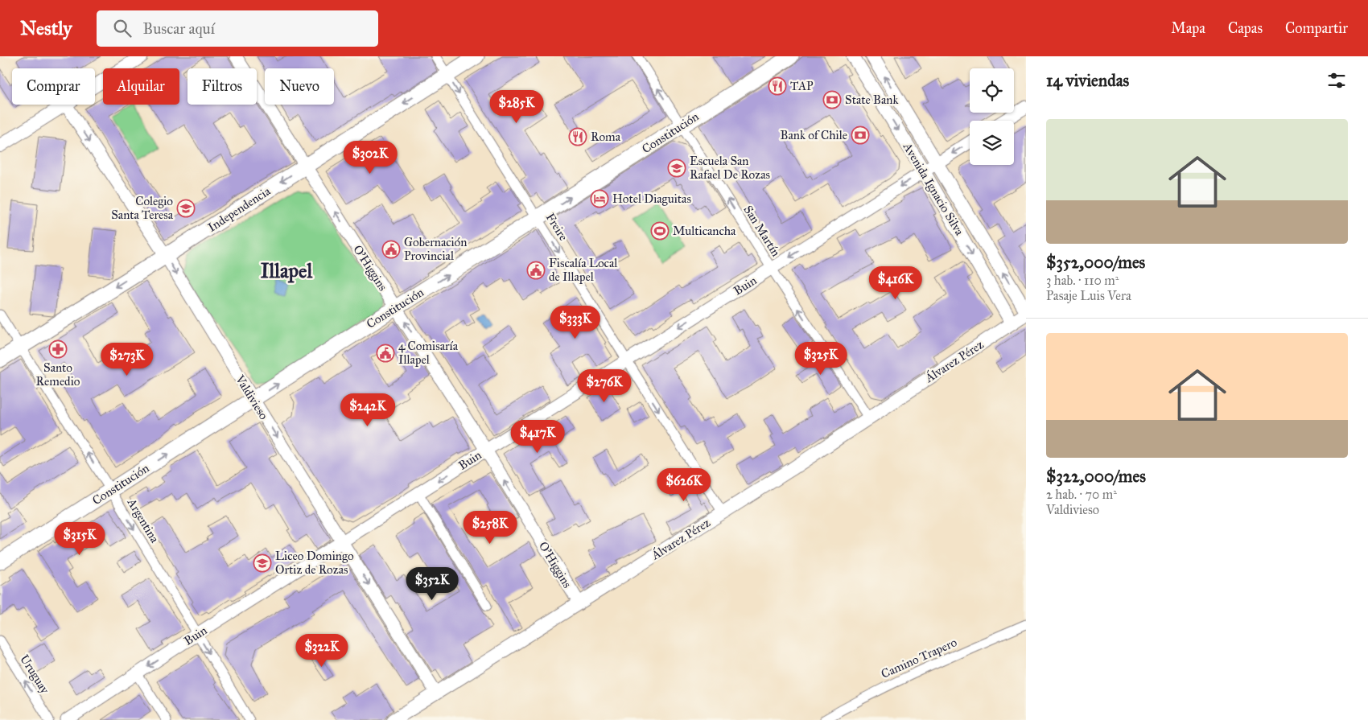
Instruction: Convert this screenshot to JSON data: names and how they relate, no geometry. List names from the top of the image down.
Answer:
{
  "streets": {
    "main road": [
      "Constitución",
      "Avenida Ignacio Silva",
      "Independencia",
      "Álvarez Pérez"
    ],
    "street": [
      "Freire",
      "San Martín",
      "O'Higgins",
      "Buin",
      "Valdivieso",
      "Argentina",
      "Camino Trapero",
      "Uruguay"
    ]
  },
  "crossings": [
    ["Constitución", "Freire"],
    ["Constitución", "San Martín"],
    ["Constitución", "O'Higgins"],
    ["Constitución", "Valdivieso"],
    ["Constitución", "Argentina"],
    ["Avenida Ignacio Silva", "Buin"],
    ["Avenida Ignacio Silva", "Álvarez Pérez"],
    ["Independencia", "Freire"],
    ["Independencia", "O'Higgins"],
    ["Independencia", "Valdivieso"],
    ["Independencia", "Argentina"],
    ["Freire", "Buin"],
    ["Freire", "Álvarez Pérez"],
    ["San Martín", "Buin"],
    ["San Martín", "Álvarez Pérez"],
    ["O'Higgins", "Buin"],
    ["O'Higgins", "Álvarez Pérez"],
    ["Buin", "Valdivieso"],
    ["Buin", "Argentina"],
    ["Álvarez Pérez", "Valdivieso"]
  ],
  "one_way": [
    "Constitución",
    "Independencia",
    "Freire",
    "San Martín",
    "O'Higgins",
    "Buin",
    "Valdivieso",
    "Uruguay"
  ],
  "districts": ["Illapel"],
  "places": {
    "restaurant": ["TAP", "Roma"],
    "bank": ["State Bank", "Bank of Chile"],
    "school or university": ["Escuela San Rafael De Rozas", "Colegio Santa Teresa", "Liceo Domingo Ortiz de Rozas"],
    "hotel": ["Hotel Diaguitas"],
    "sports": ["Multicancha"],
    "public building": ["Gobernación Provincial", "Fiscalía Local de Illapel", "4 Comisaría Illapel"],
    "pharmacy": ["Santo Remedio"]
  },
  "page": {
    "header": "Nestly",
    "search": "Buscar aquí",
    "nav": ["Mapa", "Capas", "Compartir"],
    "heading": "14 viviendas",
    "chip": [
      "Comprar",
      "Alquilar",
      "Filtros",
      "Nuevo"
    ],
    "price": [
      "$285K",
      "$302K",
      "$416K",
      "$333K",
      "$325K",
      "$273K",
      "$276K",
      "$242K",
      "$417K",
      "$626K",
      "$258K",
      "$315K",
      "$352K",
      "$322K"
    ],
    "list": [
      {
        "name": "$352,000/mes",
        "note": "3 hab. · 110 m² · Pasaje Luis Vera"
      },
      {
        "name": "$322,000/mes",
        "note": "2 hab. · 70 m² · Valdivieso"
      }
    ]
  }
}
